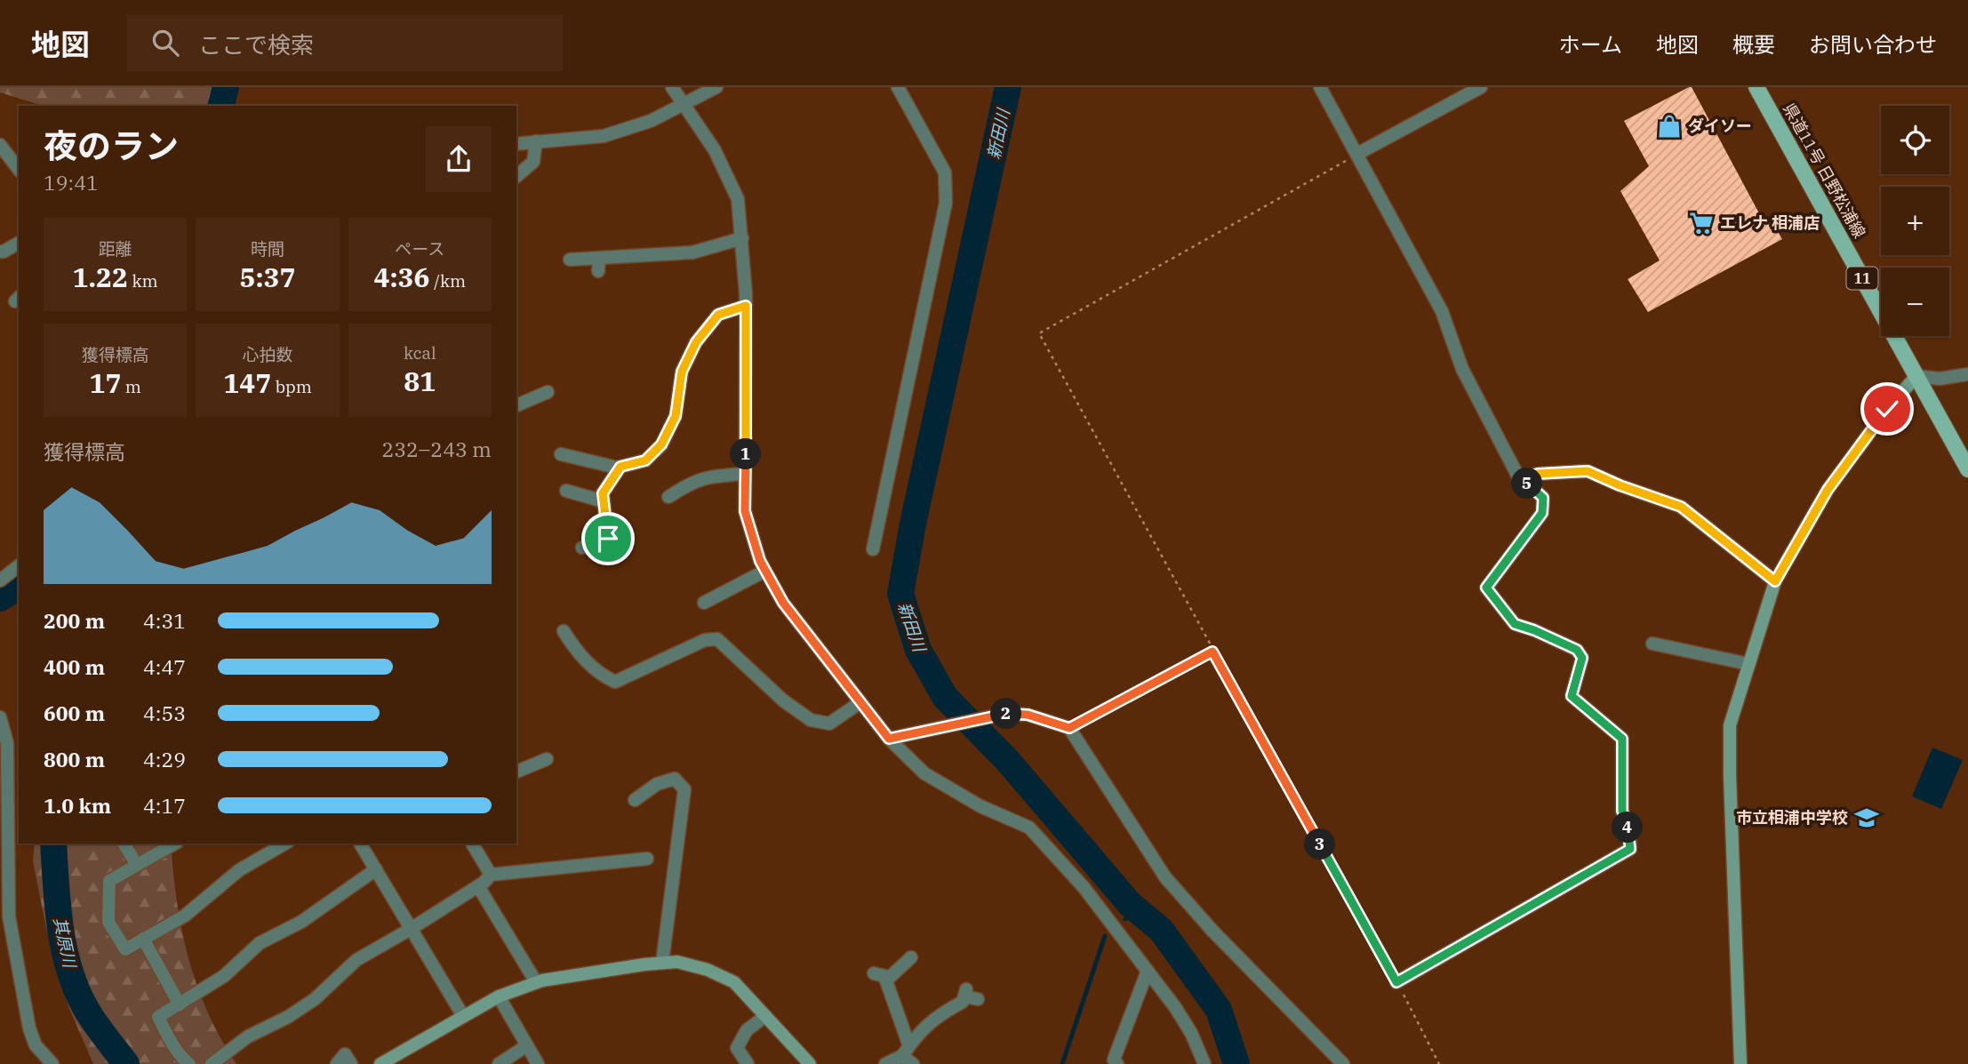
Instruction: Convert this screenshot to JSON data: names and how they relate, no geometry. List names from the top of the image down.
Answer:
{
  "streets": {
    "main road": ["県道11号 日野松浦線", "11"]
  },
  "water": ["新田川", "其原川"],
  "places": {
    "shop": ["ダイソー"],
    "supermarket": ["エレナ 相浦店"],
    "school or university": ["市立相浦中学校"]
  },
  "page": {
    "header": "地図",
    "search": "ここで検索",
    "nav": [
      "ホーム",
      "地図",
      "概要",
      "お問い合わせ"
    ],
    "map_buttons": ["+", "−"],
    "heading": ["夜のラン", "19:41"],
    "stats": [
      ["距離", "1.22 km"],
      ["時間", "5:37"],
      ["ペース", "4:36 /km"],
      ["獲得標高", "17 m"],
      ["心拍数", "147 bpm"],
      ["kcal", "81"]
    ],
    "chart": ["獲得標高", "232–243 m"],
    "pins": [
      "1",
      "5",
      "2",
      "4",
      "3"
    ],
    "list": [
      {
        "name": "200 m",
        "note": "4:31"
      },
      {
        "name": "400 m",
        "note": "4:47"
      },
      {
        "name": "600 m",
        "note": "4:53"
      },
      {
        "name": "800 m",
        "note": "4:29"
      },
      {
        "name": "1.0 km",
        "note": "4:17"
      }
    ]
  }
}
